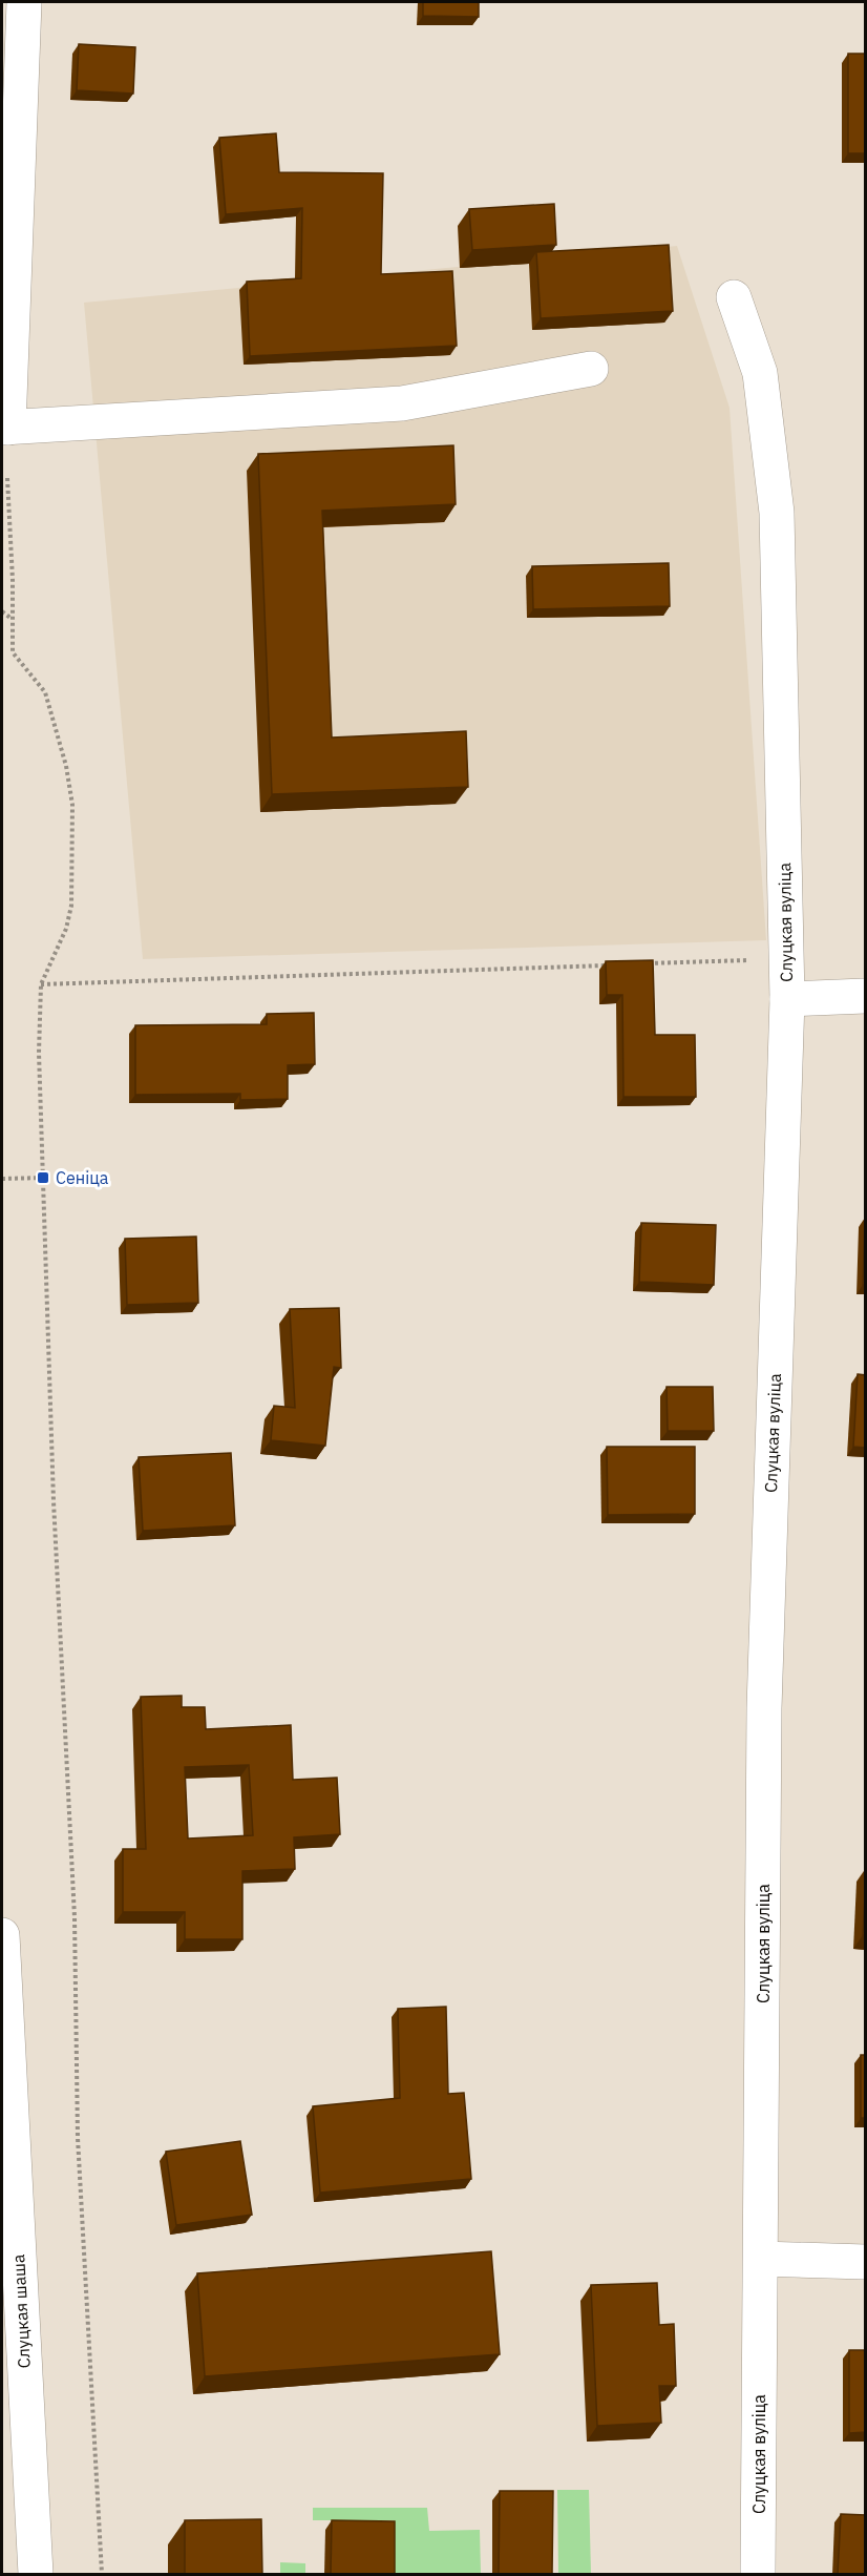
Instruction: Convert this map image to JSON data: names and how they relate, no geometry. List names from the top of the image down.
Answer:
{
  "streets": {
    "street": ["Слуцкая вуліца", "Слуцкая шаша"]
  },
  "places": {
    "transit": ["Сеніца"]
  }
}
